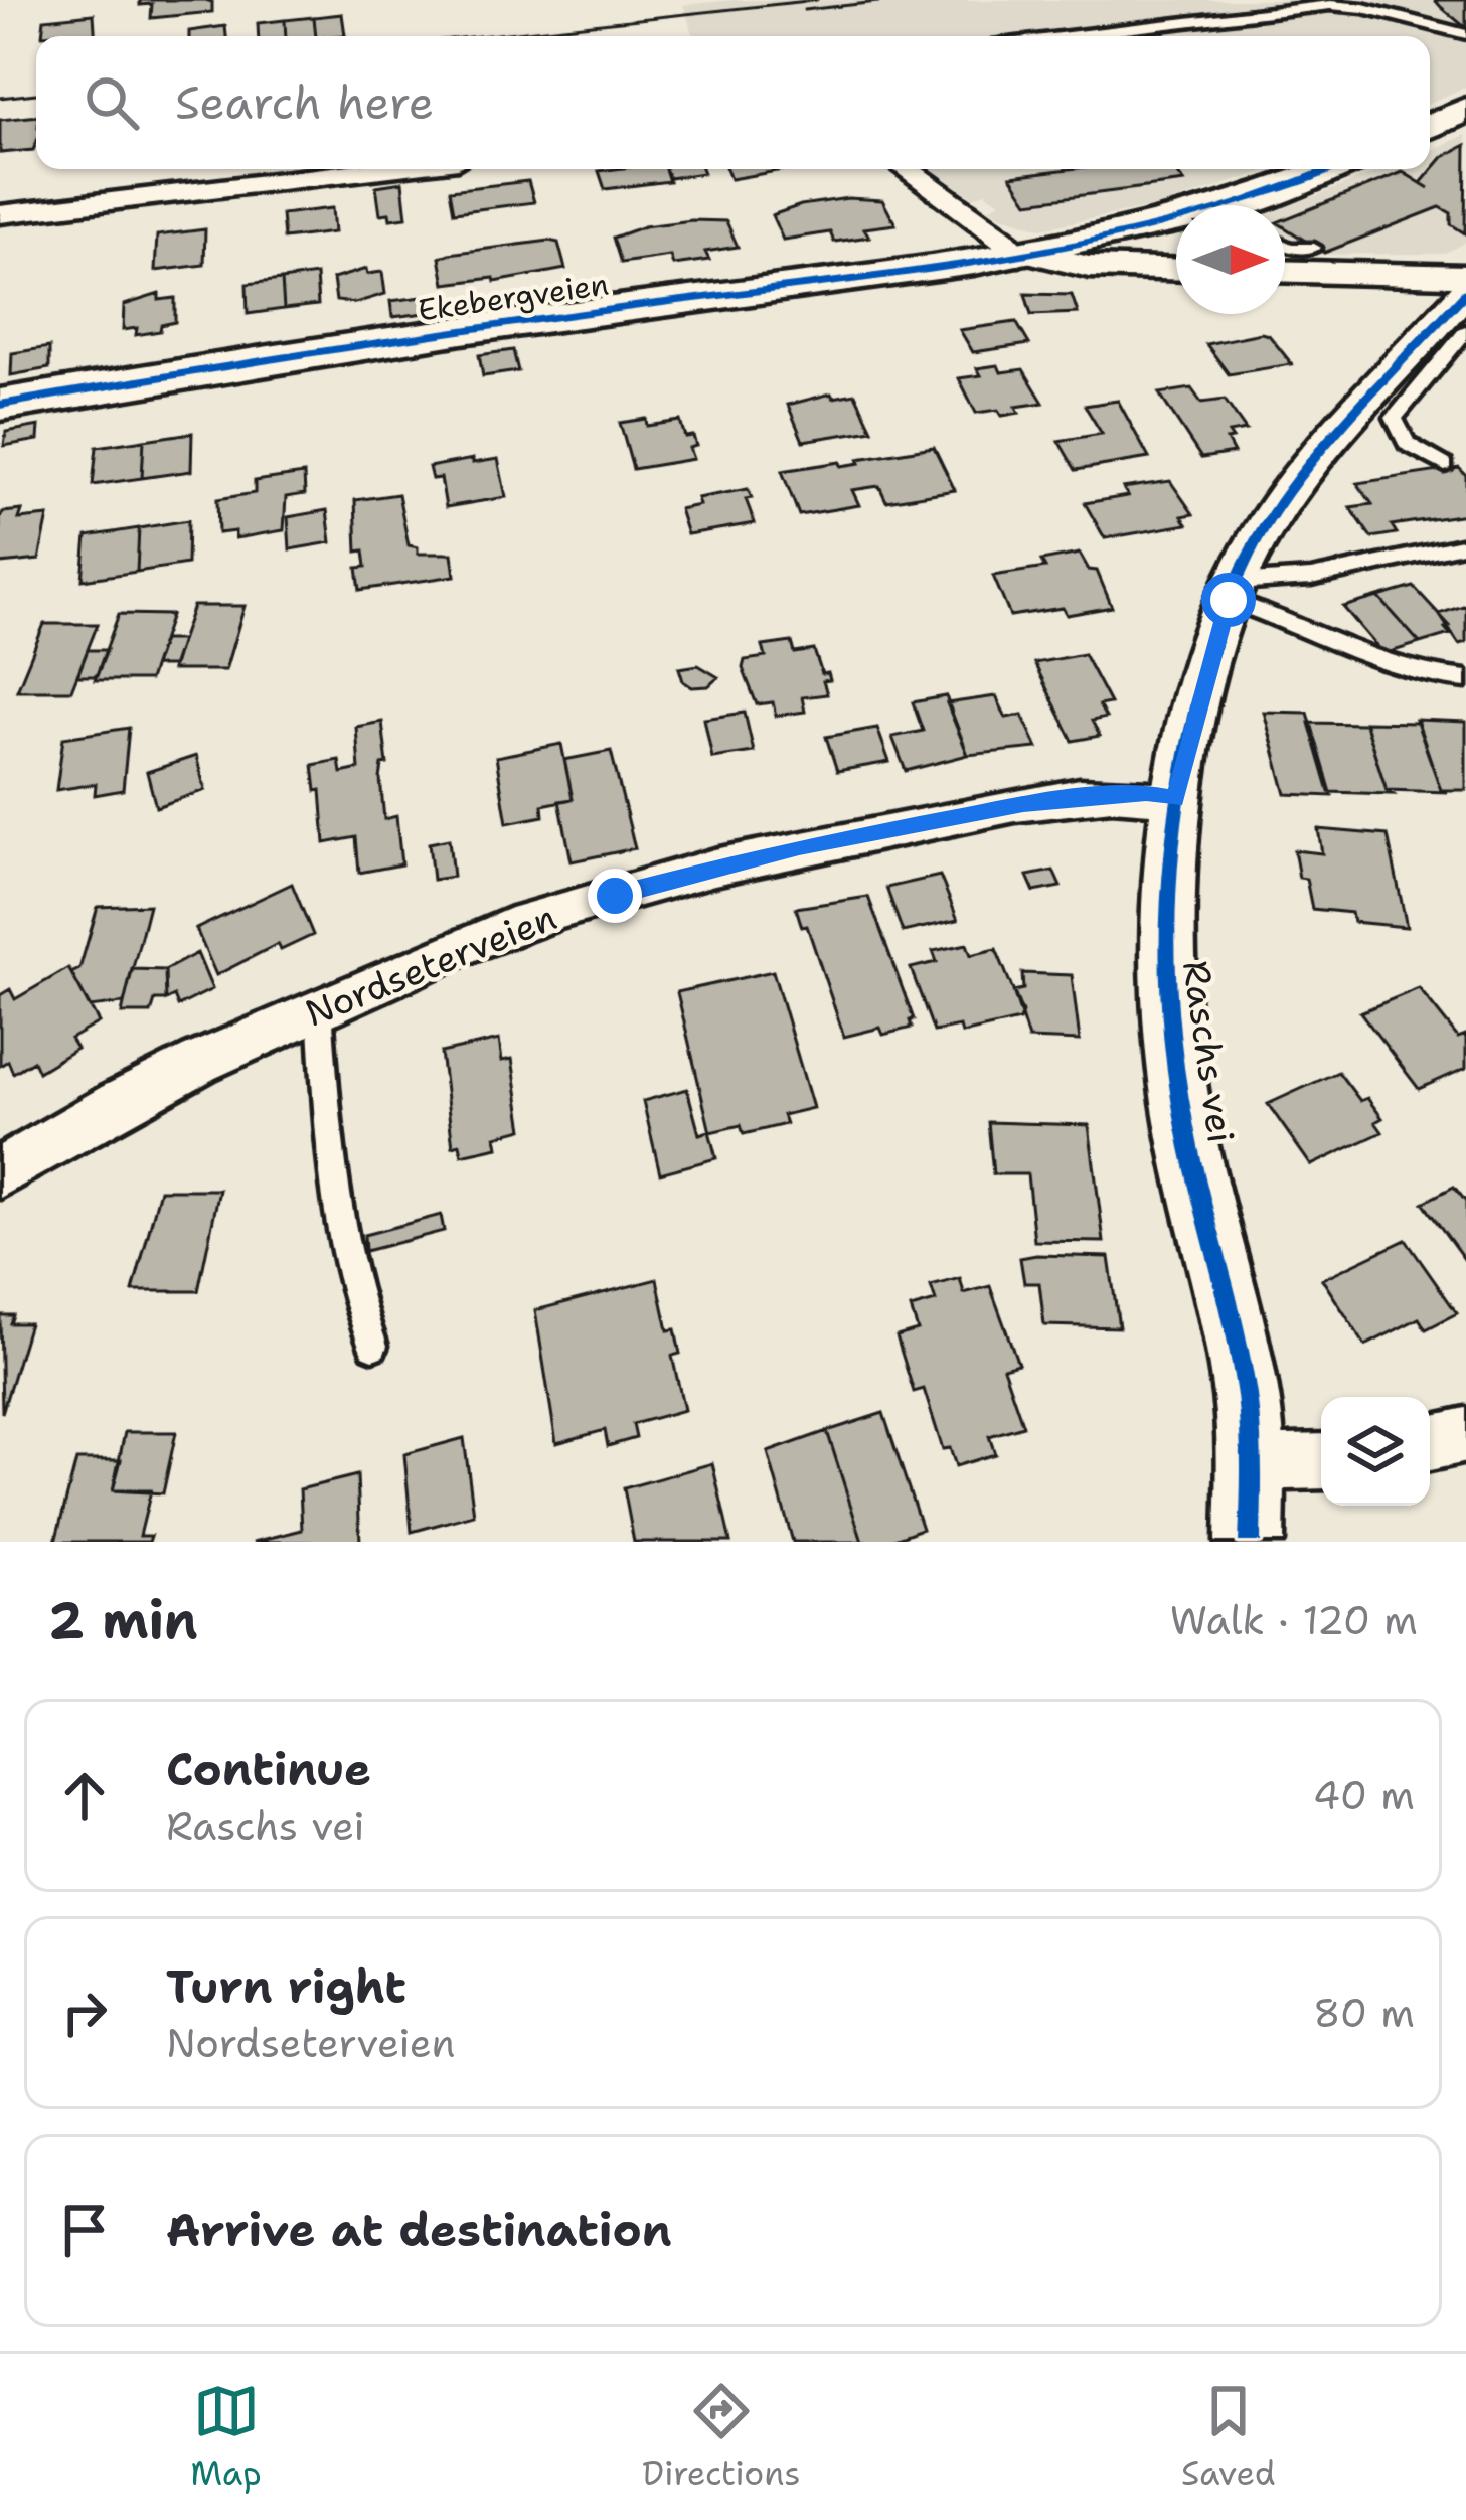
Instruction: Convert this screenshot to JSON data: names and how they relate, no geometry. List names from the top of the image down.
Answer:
{
  "streets": {
    "main road": ["Ekebergveien"],
    "street": ["Nordseterveien", "Raschs vei"]
  },
  "crossings": [
    ["Nordseterveien", "Raschs vei"]
  ],
  "north": "right",
  "page": {
    "search": "Search here",
    "heading": ["2 min", "Walk · 120 m"],
    "list": [
      ["Continue", "Raschs vei", "40 m"],
      ["Turn right", "Nordseterveien", "80 m"],
      "Arrive at destination"
    ],
    "nav": ["Map", "Directions", "Saved"]
  }
}
